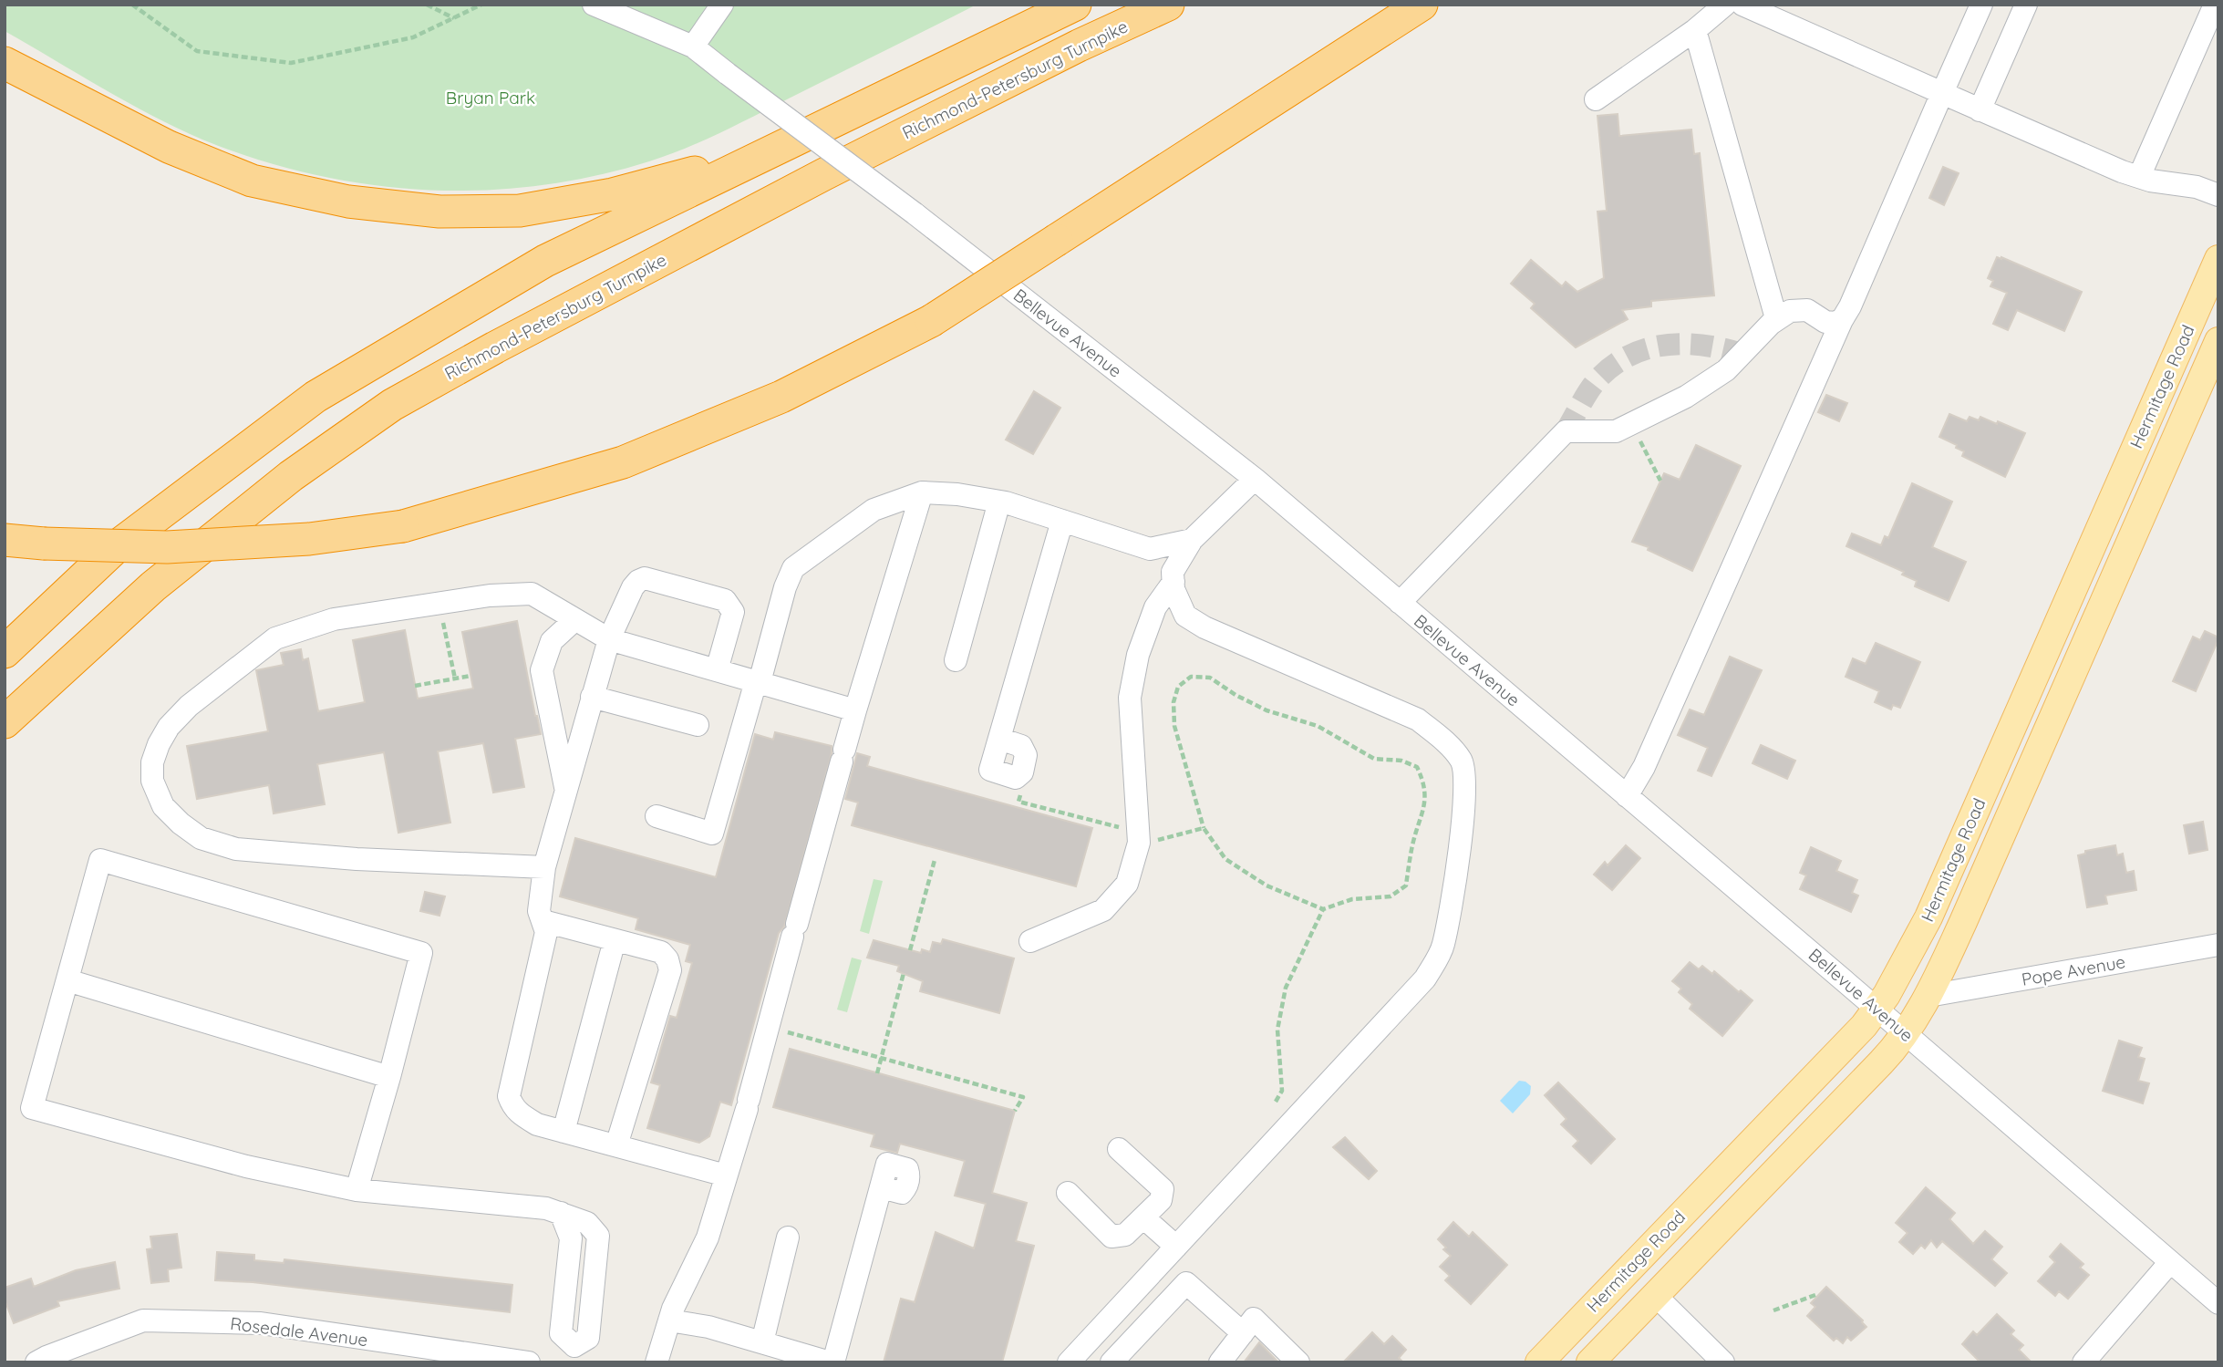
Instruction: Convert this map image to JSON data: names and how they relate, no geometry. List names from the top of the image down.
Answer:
{
  "streets": {
    "highway": ["Richmond-Petersburg Turnpike"],
    "main road": ["Hermitage Road"],
    "street": ["Bellevue Avenue", "Pope Avenue", "Rosedale Avenue"]
  },
  "crossings": [
    ["Bellevue Avenue", "Hermitage Road"],
    ["Hermitage Road", "Pope Avenue"]
  ],
  "parks": ["Bryan Park"]
}
